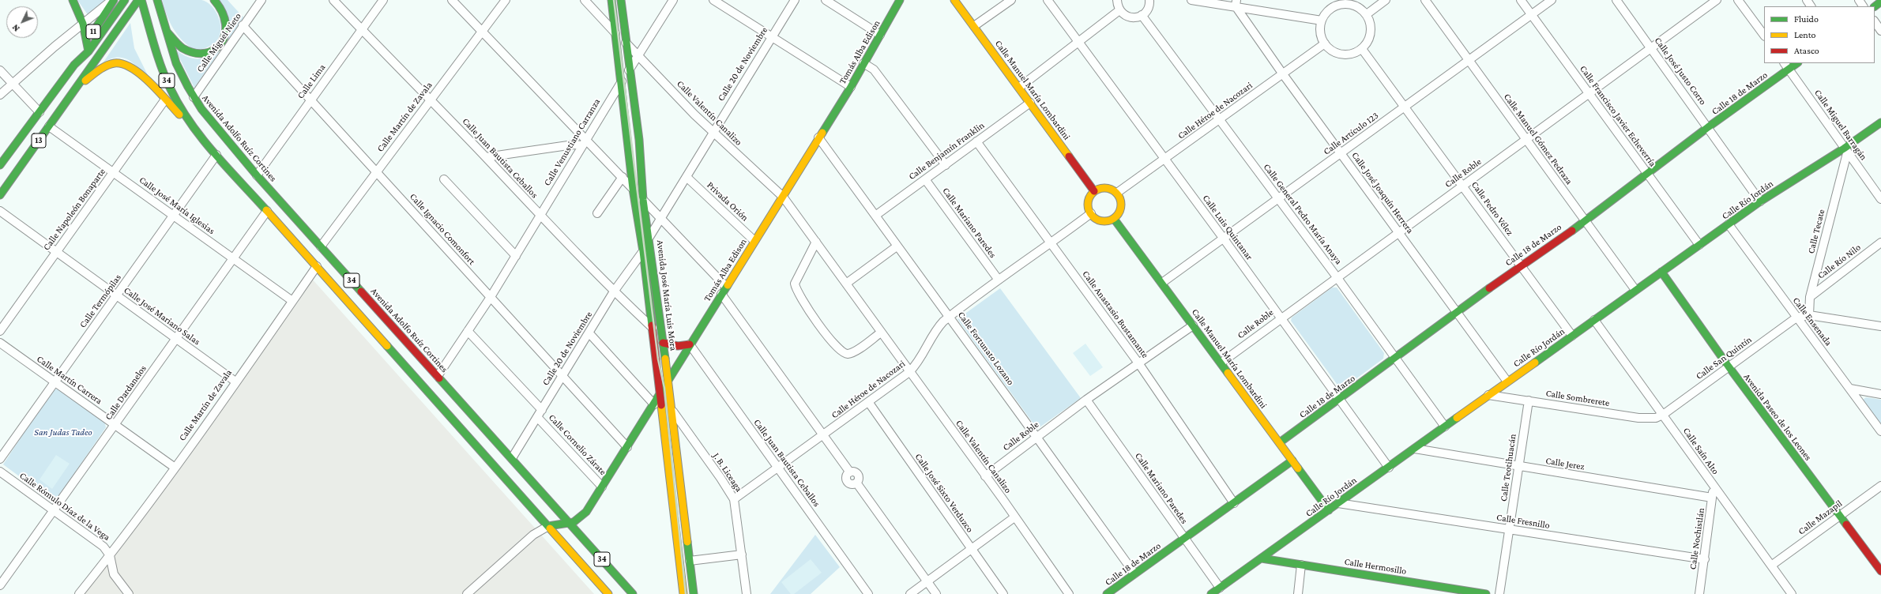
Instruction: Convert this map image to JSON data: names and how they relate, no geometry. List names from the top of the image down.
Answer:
{
  "streets": {
    "street": [
      "11",
      "Calle Miguel Nieto",
      "Tomás Alba Edison",
      "Calle 20 de Noviembre",
      "Calle José Justo Corro",
      "34",
      "Calle Lima",
      "Calle Manuel María Lombardini",
      "Calle 18 de Marzo",
      "Calle Héroe de Nacozari",
      "Calle Valentín Canalizo",
      "Calle Francisco Javier Echeverría",
      "Calle Martín de Zavala",
      "Calle Miguel Barragán",
      "Calle Artículo 123",
      "Avenida Adolfo Ruíz Cortines",
      "Calle Manuel Gómez Pedraza",
      "13",
      "Calle Venustiano Carranza",
      "Calle Benjamín Franklin",
      "Calle Juan Bautista Ceballos",
      "Calle Roble",
      "Calle José Joaquín Herrera",
      "Calle Río Jordán",
      "Privada Orión",
      "Calle José María Iglesias",
      "Calle Pedro Vélez",
      "Calle Napoleón Bonaparte",
      "Calle General Pedro María Anaya",
      "Calle Mariano Paredes",
      "Calle Luis Quintanar",
      "Calle Ignacio Comonfort",
      "Calle Tecate",
      "Calle Río Nilo",
      "Avenida José María Luis Mora",
      "Calle Termópilas",
      "Calle Anastasio Bustamante",
      "Calle José Mariano Salas",
      "Calle Ensenada",
      "Calle Fortunato Lozano",
      "Calle San Quintín",
      "Calle Martín Carrera",
      "Calle Dardanelos",
      "Calle Sombrerete",
      "Avenida Paseo de los Leones",
      "Calle Cornelio Zárate",
      "Calle Saín Alto",
      "Calle Jerez",
      "Calle Teotihuacán",
      "J. B. Liceaga",
      "Calle José Sixto Verduzco",
      "Calle Rómulo Díaz de la Vega",
      "Calle Mazapil",
      "Calle Fresnillo",
      "Calle Nochistlán",
      "Calle Hermosillo"
    ]
  },
  "crossings": [
    ["11", "13"],
    ["Calle Miguel Nieto", "Avenida Adolfo Ruíz Cortines"],
    ["Calle Miguel Nieto", "Calle Ignacio Comonfort"],
    ["Tomás Alba Edison", "Calle Valentín Canalizo"],
    ["Tomás Alba Edison", "Avenida Adolfo Ruíz Cortines"],
    ["Tomás Alba Edison", "Calle Juan Bautista Ceballos"],
    ["Tomás Alba Edison", "Privada Orión"],
    ["Tomás Alba Edison", "Calle Ignacio Comonfort"],
    ["Tomás Alba Edison", "Avenida José María Luis Mora"],
    ["Tomás Alba Edison", "Calle Fortunato Lozano"],
    ["Tomás Alba Edison", "Calle Cornelio Zárate"],
    ["Tomás Alba Edison", "J. B. Liceaga"],
    ["Calle 20 de Noviembre", "Calle Valentín Canalizo"],
    ["Calle 20 de Noviembre", "Avenida Adolfo Ruíz Cortines"],
    ["Calle 20 de Noviembre", "Calle Juan Bautista Ceballos"],
    ["Calle 20 de Noviembre", "Privada Orión"],
    ["Calle 20 de Noviembre", "Calle Ignacio Comonfort"],
    ["Calle 20 de Noviembre", "Avenida José María Luis Mora"],
    ["Calle 20 de Noviembre", "Calle Cornelio Zárate"],
    ["Calle José Justo Corro", "Calle 18 de Marzo"],
    ["Calle José Justo Corro", "Calle Roble"],
    ["Calle José Justo Corro", "Calle Río Jordán"],
    ["34", "Calle Martín de Zavala"],
    ["34", "13"],
    ["34", "Calle Termópilas"],
    ["34", "Calle Dardanelos"],
    ["Calle Lima", "Avenida Adolfo Ruíz Cortines"],
    ["Calle Lima", "Calle Juan Bautista Ceballos"],
    ["Calle Lima", "Calle Ignacio Comonfort"],
    ["Calle Manuel María Lombardini", "Calle 18 de Marzo"],
    ["Calle Manuel María Lombardini", "Calle Héroe de Nacozari"],
    ["Calle Manuel María Lombardini", "Calle Artículo 123"],
    ["Calle Manuel María Lombardini", "Calle Benjamín Franklin"],
    ["Calle Manuel María Lombardini", "Calle Roble"],
    ["Calle Manuel María Lombardini", "Calle Río Jordán"],
    ["Calle 18 de Marzo", "Calle Francisco Javier Echeverría"],
    ["Calle 18 de Marzo", "Calle Miguel Barragán"],
    ["Calle 18 de Marzo", "Calle Manuel Gómez Pedraza"],
    ["Calle 18 de Marzo", "Calle José Joaquín Herrera"],
    ["Calle 18 de Marzo", "Calle Pedro Vélez"],
    ["Calle 18 de Marzo", "Calle General Pedro María Anaya"],
    ["Calle 18 de Marzo", "Calle Mariano Paredes"],
    ["Calle 18 de Marzo", "Calle Luis Quintanar"],
    ["Calle 18 de Marzo", "Calle Anastasio Bustamante"],
    ["Calle 18 de Marzo", "Calle Fortunato Lozano"],
    ["Calle Héroe de Nacozari", "Calle Valentín Canalizo"],
    ["Calle Héroe de Nacozari", "Calle Juan Bautista Ceballos"],
    ["Calle Héroe de Nacozari", "Calle José Joaquín Herrera"],
    ["Calle Héroe de Nacozari", "Calle Pedro Vélez"],
    ["Calle Héroe de Nacozari", "Calle General Pedro María Anaya"],
    ["Calle Héroe de Nacozari", "Calle Mariano Paredes"],
    ["Calle Héroe de Nacozari", "Calle Luis Quintanar"],
    ["Calle Héroe de Nacozari", "Calle Anastasio Bustamante"],
    ["Calle Héroe de Nacozari", "Calle Fortunato Lozano"],
    ["Calle Héroe de Nacozari", "J. B. Liceaga"],
    ["Calle Héroe de Nacozari", "Calle José Sixto Verduzco"],
    ["Calle Valentín Canalizo", "Calle Venustiano Carranza"],
    ["Calle Valentín Canalizo", "Calle Roble"],
    ["Calle Valentín Canalizo", "Avenida José María Luis Mora"],
    ["Calle Francisco Javier Echeverría", "Calle Artículo 123"],
    ["Calle Francisco Javier Echeverría", "Calle Roble"],
    ["Calle Francisco Javier Echeverría", "Calle Río Jordán"],
    ["Calle Martín de Zavala", "Avenida Adolfo Ruíz Cortines"],
    ["Calle Martín de Zavala", "Calle Juan Bautista Ceballos"],
    ["Calle Martín de Zavala", "Calle José María Iglesias"],
    ["Calle Martín de Zavala", "Calle Ignacio Comonfort"],
    ["Calle Martín de Zavala", "Calle José Mariano Salas"],
    ["Calle Martín de Zavala", "Calle Martín Carrera"],
    ["Calle Martín de Zavala", "Calle Rómulo Díaz de la Vega"],
    ["Calle Miguel Barragán", "Calle Río Jordán"],
    ["Calle Miguel Barragán", "Calle Tecate"],
    ["Calle Artículo 123", "Calle Manuel Gómez Pedraza"],
    ["Calle Artículo 123", "Calle José Joaquín Herrera"],
    ["Calle Artículo 123", "Calle Pedro Vélez"],
    ["Calle Artículo 123", "Calle General Pedro María Anaya"],
    ["Calle Artículo 123", "Calle Luis Quintanar"],
    ["Avenida Adolfo Ruíz Cortines", "Calle Venustiano Carranza"],
    ["Calle Manuel Gómez Pedraza", "Calle Roble"],
    ["Calle Manuel Gómez Pedraza", "Calle Río Jordán"],
    ["13", "Calle José María Iglesias"],
    ["Calle Venustiano Carranza", "Calle Juan Bautista Ceballos"],
    ["Calle Venustiano Carranza", "Calle Ignacio Comonfort"],
    ["Calle Venustiano Carranza", "Avenida José María Luis Mora"],
    ["Calle Venustiano Carranza", "Calle Cornelio Zárate"],
    ["Calle Benjamín Franklin", "Calle Mariano Paredes"],
    ["Calle Benjamín Franklin", "Calle Anastasio Bustamante"],
    ["Calle Benjamín Franklin", "Calle Fortunato Lozano"],
    ["Calle Juan Bautista Ceballos", "Avenida José María Luis Mora"],
    ["Calle Roble", "Calle José Joaquín Herrera"],
    ["Calle Roble", "Calle Pedro Vélez"],
    ["Calle Roble", "Calle General Pedro María Anaya"],
    ["Calle Roble", "Calle Mariano Paredes"],
    ["Calle Roble", "Calle Luis Quintanar"],
    ["Calle Roble", "Calle Anastasio Bustamante"],
    ["Calle Roble", "Calle Fortunato Lozano"],
    ["Calle José Joaquín Herrera", "Calle Río Jordán"],
    ["Calle Río Jordán", "Calle Pedro Vélez"],
    ["Calle Río Jordán", "Calle General Pedro María Anaya"],
    ["Calle Río Jordán", "Calle Mariano Paredes"],
    ["Calle Río Jordán", "Calle Luis Quintanar"],
    ["Calle Río Jordán", "Calle Tecate"],
    ["Calle Río Jordán", "Calle Ensenada"],
    ["Calle Río Jordán", "Calle Sombrerete"],
    ["Calle Río Jordán", "Avenida Paseo de los Leones"],
    ["Calle Río Jordán", "Calle Saín Alto"],
    ["Calle Río Jordán", "Calle Jerez"],
    ["Calle Río Jordán", "Calle Fresnillo"],
    ["Calle Río Jordán", "Calle Hermosillo"],
    ["Calle José María Iglesias", "Calle Napoleón Bonaparte"],
    ["Calle José María Iglesias", "Calle Termópilas"],
    ["Calle José María Iglesias", "Calle Dardanelos"],
    ["Calle Napoleón Bonaparte", "Calle José Mariano Salas"],
    ["Calle Tecate", "Calle Río Nilo"],
    ["Avenida José María Luis Mora", "J. B. Liceaga"],
    ["Calle Termópilas", "Calle José Mariano Salas"],
    ["Calle Termópilas", "Calle Martín Carrera"],
    ["Calle José Mariano Salas", "Calle Dardanelos"],
    ["Calle Ensenada", "Calle San Quintín"],
    ["Calle San Quintín", "Calle Sombrerete"],
    ["Calle San Quintín", "Avenida Paseo de los Leones"],
    ["Calle San Quintín", "Calle Saín Alto"],
    ["Calle Martín Carrera", "Calle Dardanelos"],
    ["Calle Dardanelos", "Calle Rómulo Díaz de la Vega"],
    ["Calle Sombrerete", "Calle Saín Alto"],
    ["Calle Sombrerete", "Calle Teotihuacán"],
    ["Avenida Paseo de los Leones", "Calle Mazapil"],
    ["Calle Saín Alto", "Calle Mazapil"],
    ["Calle Saín Alto", "Calle Nochistlán"],
    ["Calle Jerez", "Calle Teotihuacán"],
    ["Calle Jerez", "Calle Nochistlán"],
    ["Calle Teotihuacán", "Calle Fresnillo"],
    ["Calle Fresnillo", "Calle Nochistlán"]
  ],
  "parks": ["San Judas Tadeo"],
  "legend": ["Fluido", "Lento", "Atasco"],
  "north": "bottom left"
}
